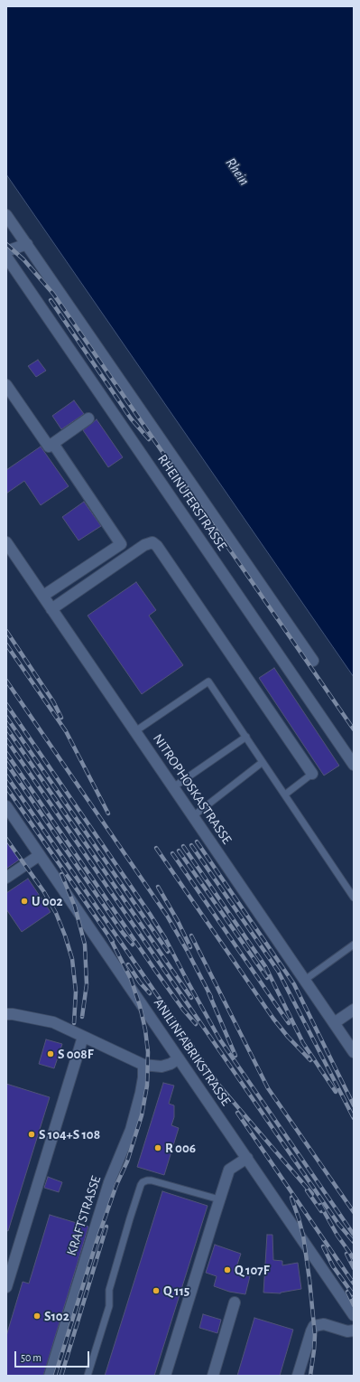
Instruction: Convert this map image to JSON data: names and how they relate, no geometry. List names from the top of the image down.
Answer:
{
  "streets": {
    "street": [
      "RHEINUFERSTRASSE",
      "NITROPHOSKASTRASSE",
      "ANILINFABRIKSTRASSE",
      "KRAFTSTRASSE"
    ]
  },
  "water": ["Rhein"],
  "places": [
    "U 002",
    "S 008F",
    "S 104+S 108",
    "R 006",
    "Q 107F",
    "Q 115",
    "S102"
  ],
  "scale_bar": "50 m"
}
